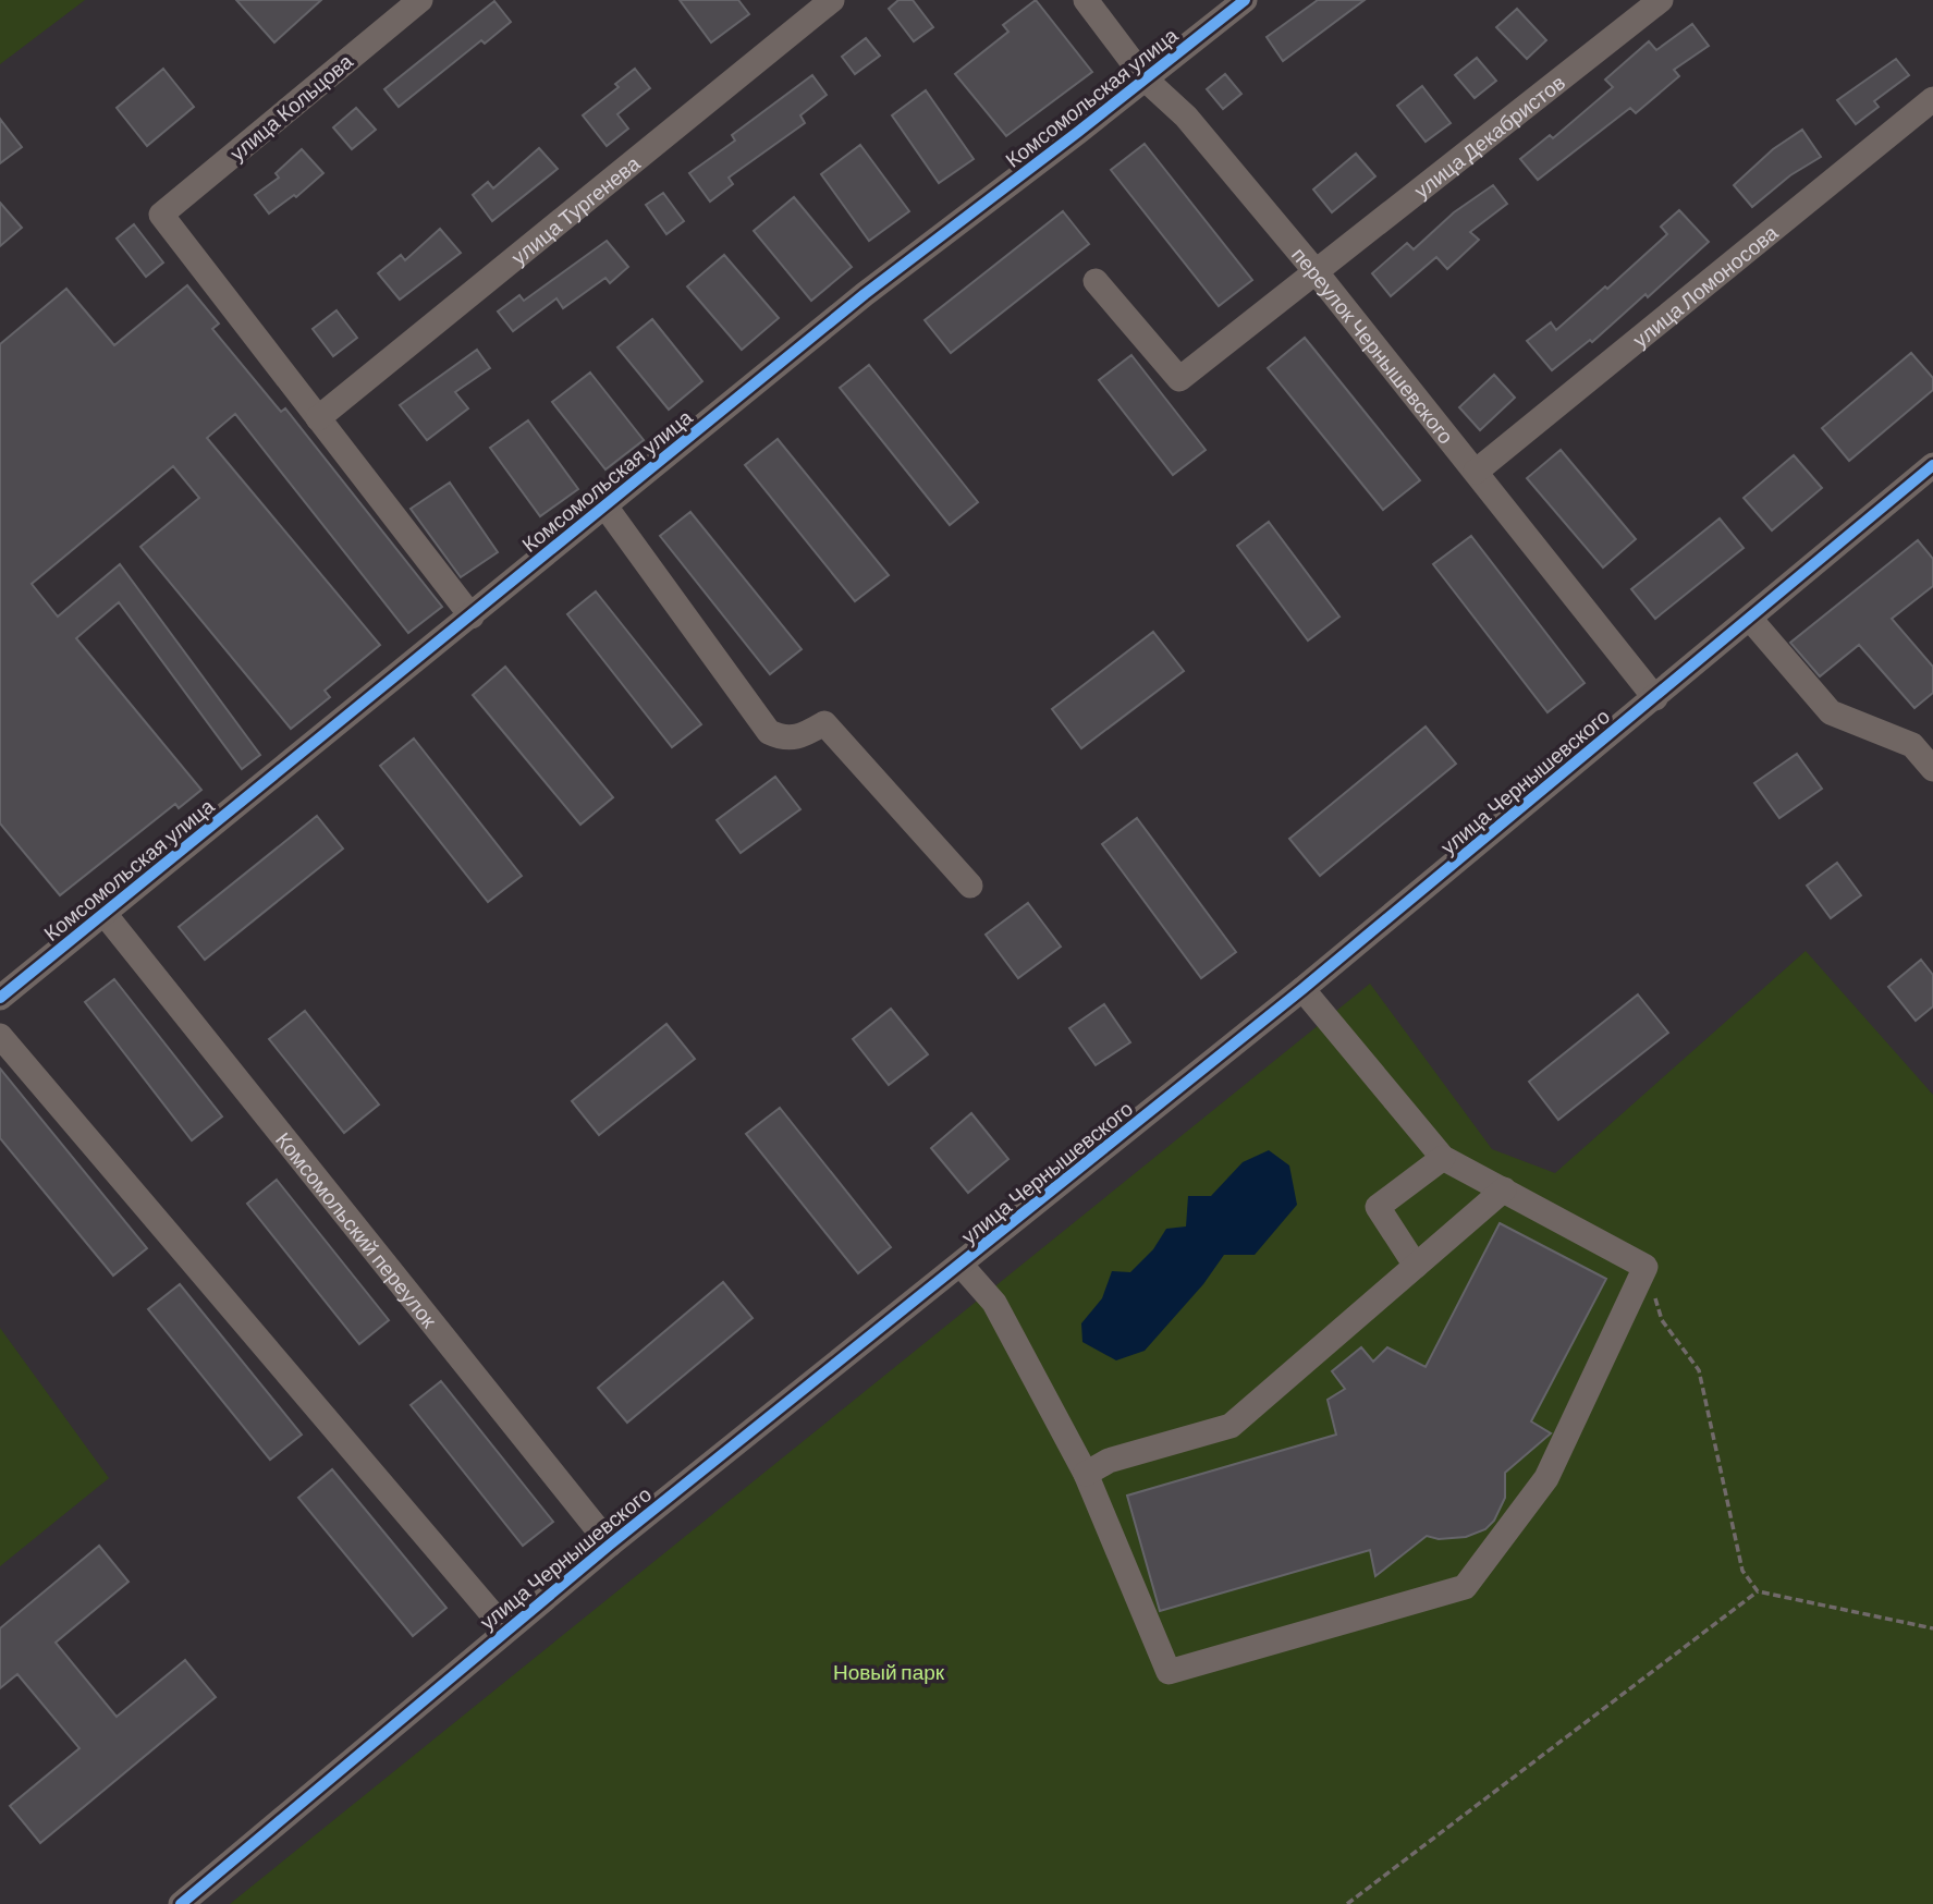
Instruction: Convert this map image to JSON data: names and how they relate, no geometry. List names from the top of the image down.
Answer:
{
  "streets": {
    "street": [
      "Комсомольская улица",
      "улица Кольцова",
      "улица Декабристов",
      "улица Тургенева",
      "улица Ломоносова",
      "переулок Чернышевского",
      "улица Чернышевского",
      "Комсомольский переулок"
    ]
  },
  "crossings": [
    ["Комсомольская улица", "переулок Чернышевского"],
    ["Комсомольская улица", "Комсомольский переулок"],
    ["улица Кольцова", "улица Тургенева"],
    ["улица Декабристов", "переулок Чернышевского"],
    ["улица Ломоносова", "переулок Чернышевского"],
    ["переулок Чернышевского", "улица Чернышевского"],
    ["улица Чернышевского", "Комсомольский переулок"]
  ],
  "parks": ["Новый парк"]
}
